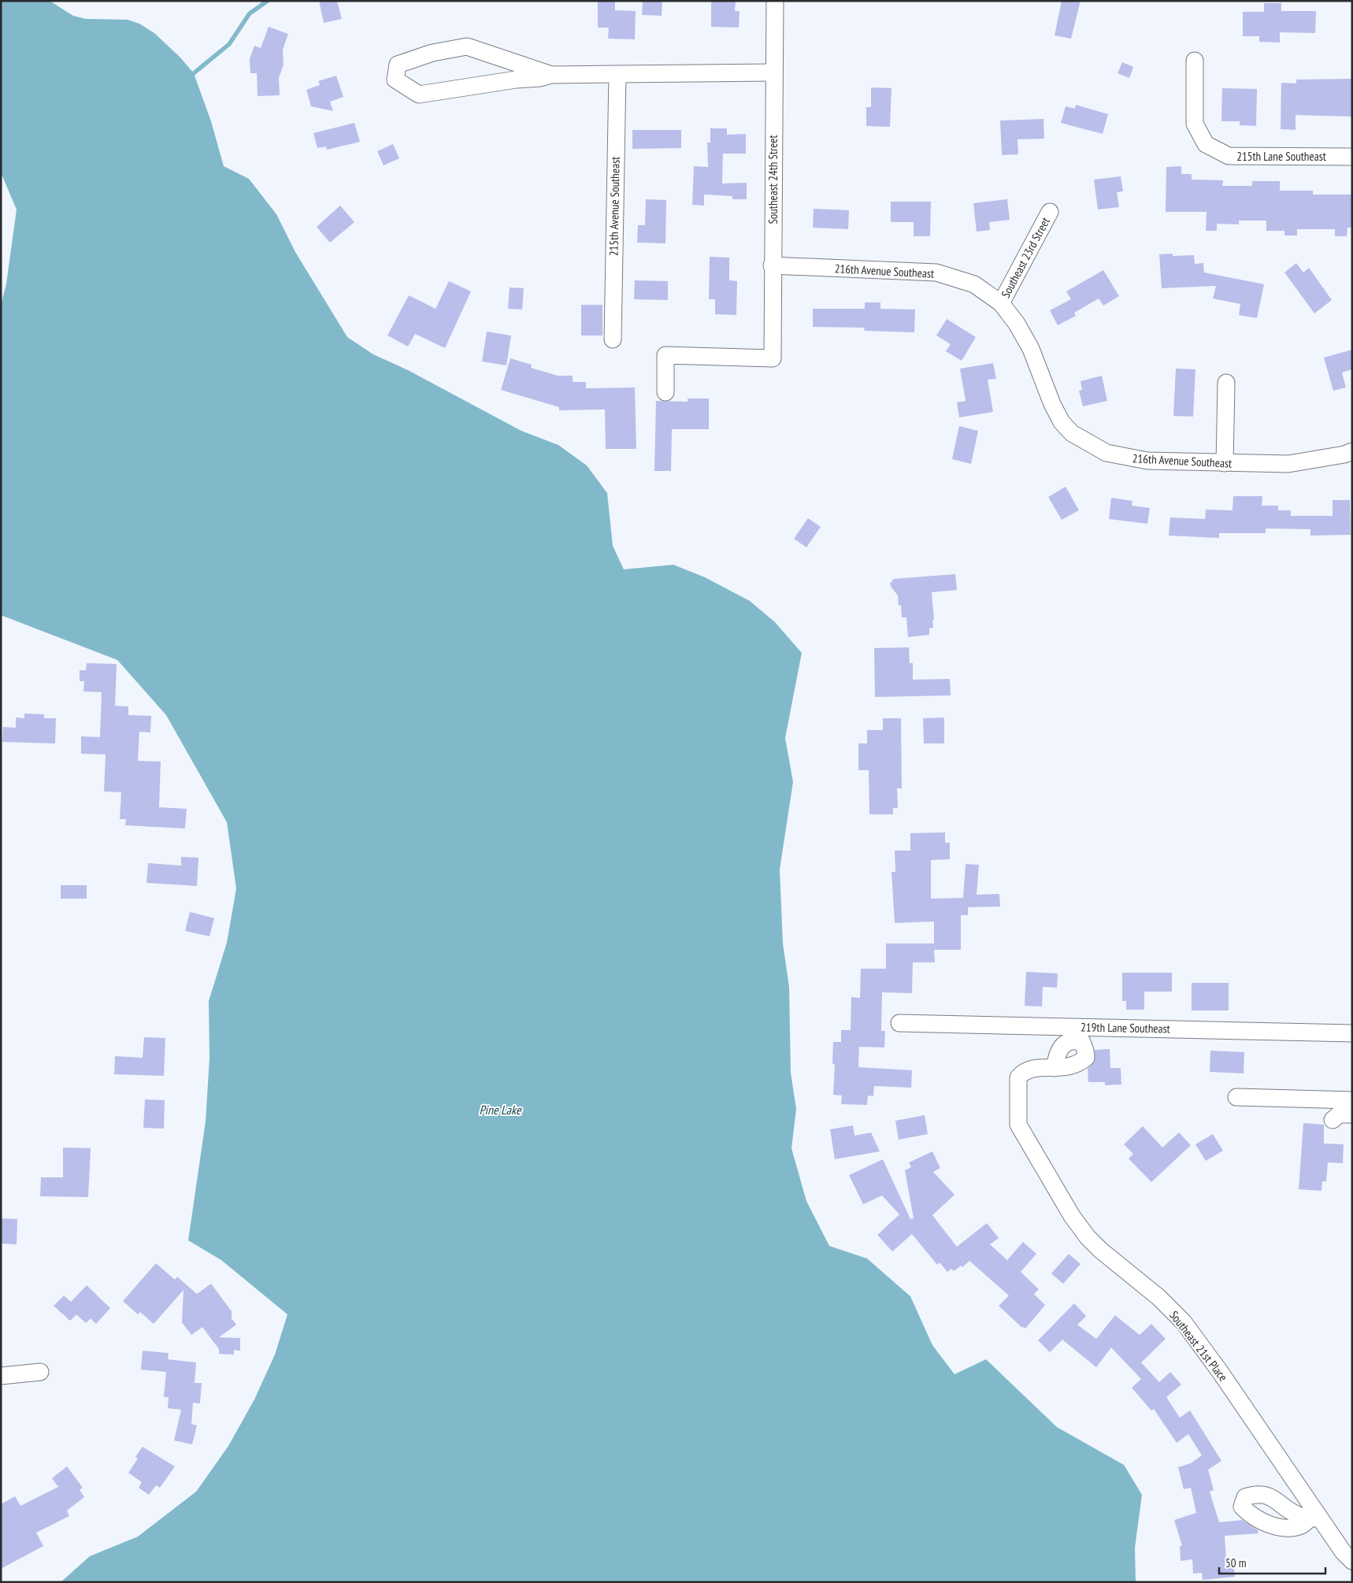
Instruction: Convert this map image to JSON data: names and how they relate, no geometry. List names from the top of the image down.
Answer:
{
  "streets": {
    "street": [
      "215th Lane Southeast",
      "Southeast 24th Street",
      "215th Avenue Southeast",
      "Southeast 23rd Street",
      "216th Avenue Southeast",
      "219th Lane Southeast",
      "Southeast 21st Place"
    ]
  },
  "crossings": [
    ["Southeast 24th Street", "216th Avenue Southeast"],
    ["Southeast 23rd Street", "216th Avenue Southeast"]
  ],
  "water": ["Pine Lake"],
  "scale_bar": "50 m"
}
